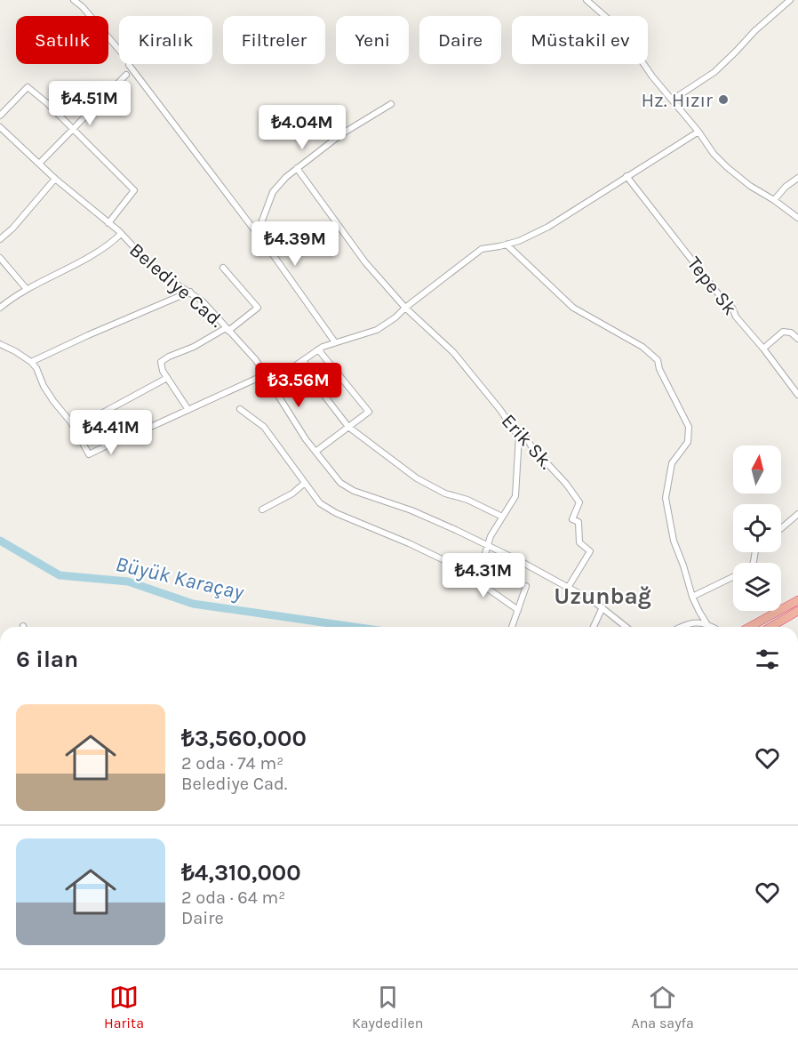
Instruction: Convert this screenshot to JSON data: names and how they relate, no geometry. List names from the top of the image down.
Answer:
{
  "streets": {
    "street": ["Belediye Cad.", "Tepe Sk", "Erik Sk."]
  },
  "crossings": [
    ["Belediye Cad.", "Erik Sk."]
  ],
  "districts": ["Uzunbağ"],
  "water": ["Büyük Karaçay"],
  "places": ["Hz. Hızır"],
  "north": "top",
  "page": {
    "chip": [
      "Satılık",
      "Kiralık",
      "Filtreler",
      "Yeni",
      "Daire",
      "Müstakil ev"
    ],
    "price": [
      "₺4.51M",
      "₺4.04M",
      "₺4.39M",
      "₺3.56M",
      "₺4.41M",
      "₺4.31M"
    ],
    "heading": "6 ilan",
    "list": [
      {
        "name": "₺3,560,000",
        "note": "2 oda · 74 m² · Belediye Cad."
      },
      {
        "name": "₺4,310,000",
        "note": "2 oda · 64 m² · Daire"
      }
    ],
    "tabs": ["Harita", "Kaydedilen", "Ana sayfa"]
  }
}
